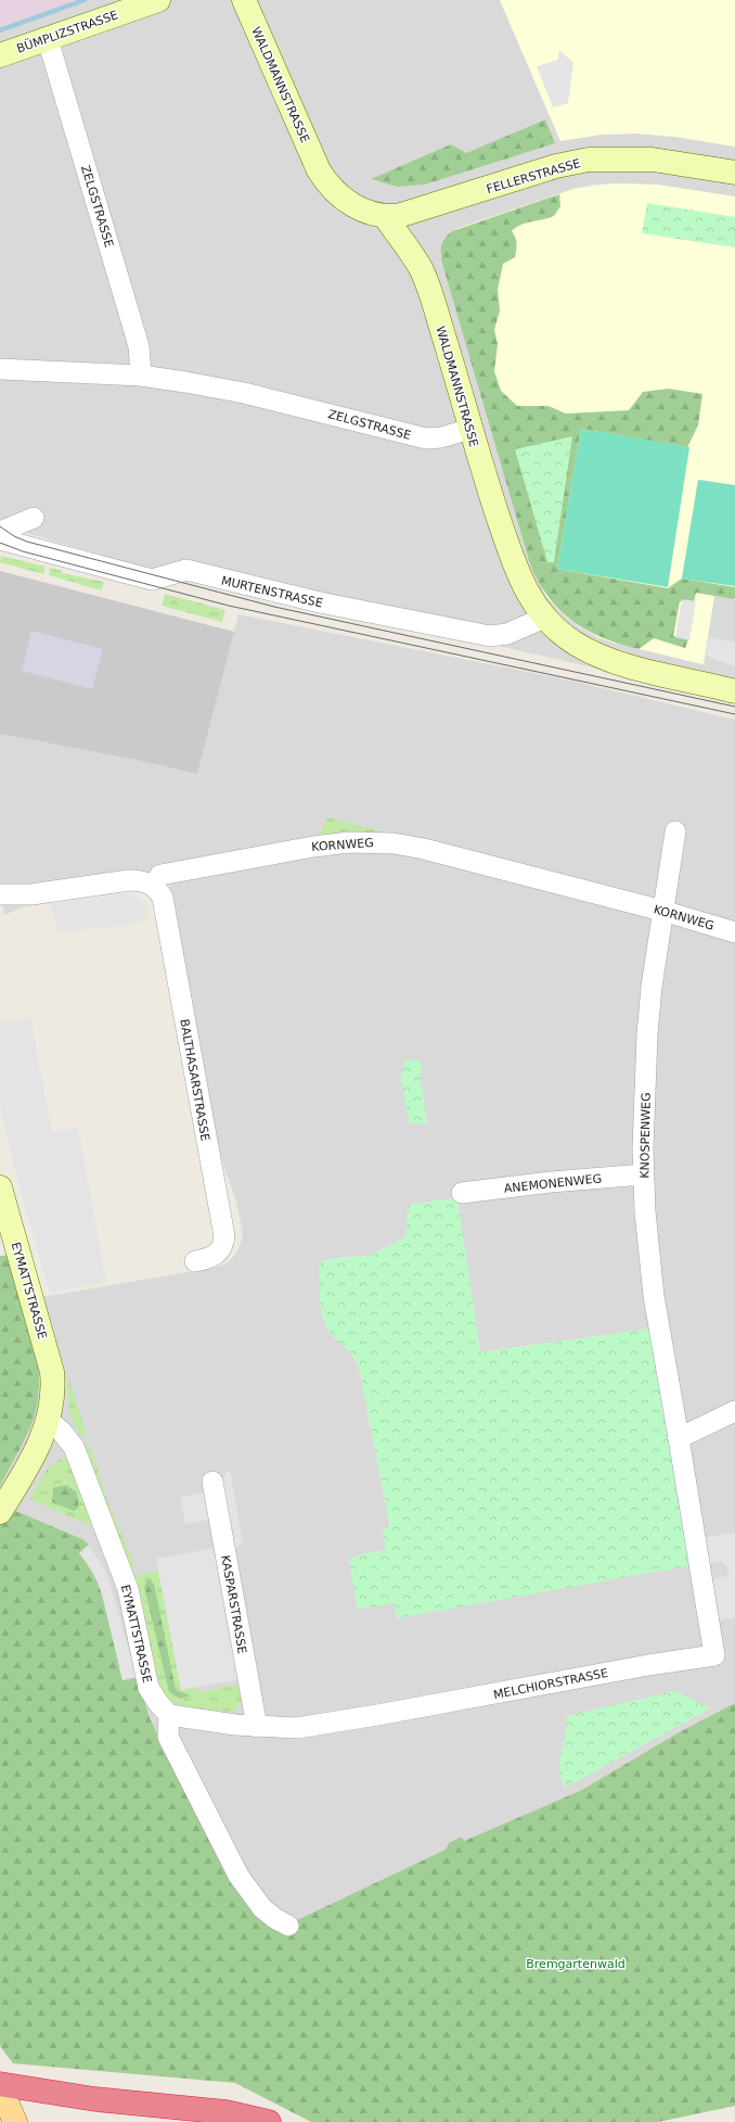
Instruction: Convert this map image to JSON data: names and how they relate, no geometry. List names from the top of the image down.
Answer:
{
  "streets": {
    "street": [
      "BÜMPLIZSTRASSE",
      "WALDMANNSTRASSE",
      "FELLERSTRASSE",
      "ZELGSTRASSE",
      "MURTENSTRASSE",
      "KORNWEG",
      "BALTHASARSTRASSE",
      "KNOSPENWEG",
      "ANEMONENWEG",
      "EYMATTSTRASSE",
      "KASPARSTRASSE",
      "MELCHIORSTRASSE"
    ]
  },
  "crossings": [
    ["BÜMPLIZSTRASSE", "ZELGSTRASSE"],
    ["WALDMANNSTRASSE", "FELLERSTRASSE"],
    ["WALDMANNSTRASSE", "ZELGSTRASSE"],
    ["WALDMANNSTRASSE", "MURTENSTRASSE"],
    ["KORNWEG", "BALTHASARSTRASSE"],
    ["KORNWEG", "KNOSPENWEG"],
    ["KNOSPENWEG", "ANEMONENWEG"],
    ["KNOSPENWEG", "MELCHIORSTRASSE"],
    ["EYMATTSTRASSE", "MELCHIORSTRASSE"],
    ["KASPARSTRASSE", "MELCHIORSTRASSE"]
  ],
  "parks": ["Bremgartenwald"]
}
